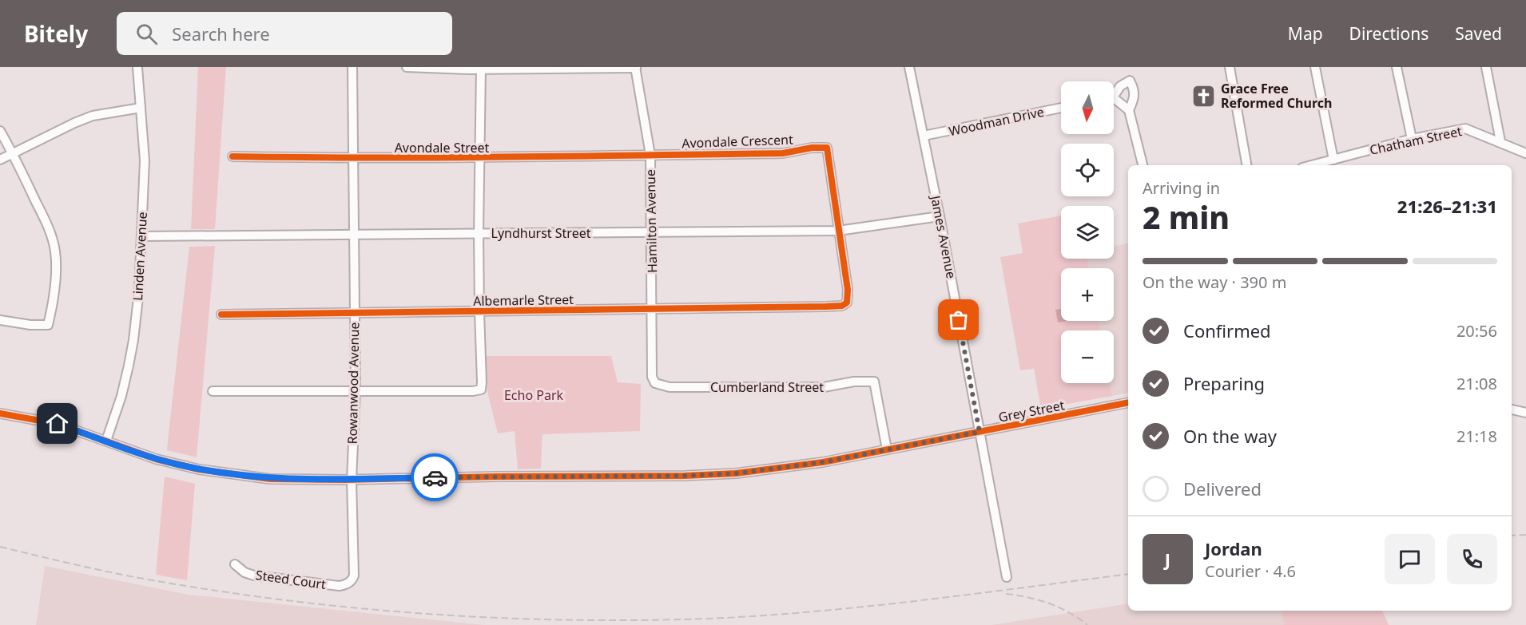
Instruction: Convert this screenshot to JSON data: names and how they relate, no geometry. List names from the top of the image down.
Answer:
{
  "streets": {
    "street": [
      "Woodman Drive",
      "Chatham Street",
      "Avondale Crescent",
      "Avondale Street",
      "Hamilton Avenue",
      "Lyndhurst Street",
      "James Avenue",
      "Linden Avenue",
      "Albemarle Street",
      "Rowanwood Avenue",
      "Cumberland Street",
      "Grey Street",
      "Steed Court"
    ]
  },
  "crossings": [
    ["Woodman Drive", "James Avenue"],
    ["Avondale Crescent", "Avondale Street"],
    ["Avondale Crescent", "Hamilton Avenue"],
    ["Avondale Crescent", "Lyndhurst Street"],
    ["Avondale Crescent", "Albemarle Street"],
    ["Avondale Street", "Hamilton Avenue"],
    ["Avondale Street", "Rowanwood Avenue"],
    ["Hamilton Avenue", "Lyndhurst Street"],
    ["Hamilton Avenue", "Albemarle Street"],
    ["Hamilton Avenue", "Cumberland Street"],
    ["Lyndhurst Street", "James Avenue"],
    ["Lyndhurst Street", "Linden Avenue"],
    ["Lyndhurst Street", "Albemarle Street"],
    ["Lyndhurst Street", "Rowanwood Avenue"],
    ["James Avenue", "Grey Street"],
    ["Linden Avenue", "Grey Street"],
    ["Albemarle Street", "Rowanwood Avenue"],
    ["Rowanwood Avenue", "Grey Street"],
    ["Rowanwood Avenue", "Steed Court"],
    ["Cumberland Street", "Grey Street"]
  ],
  "parks": ["Echo Park"],
  "places": {
    "church": ["Grace Free Reformed Church"]
  },
  "north": "bottom",
  "page": {
    "header": "Bitely",
    "search": "Search here",
    "nav": ["Map", "Directions", "Saved"],
    "map_buttons": ["+", "−"],
    "heading": ["2 min", "Arriving in", "21:26–21:31"],
    "panel": ["Jordan", "Courier · 4.6"],
    "bar": "On the way · 390 m",
    "list": [
      ["Confirmed", "20:56"],
      ["Preparing", "21:08"],
      ["On the way", "21:18"],
      "Delivered"
    ],
    "round": "J"
  }
}
